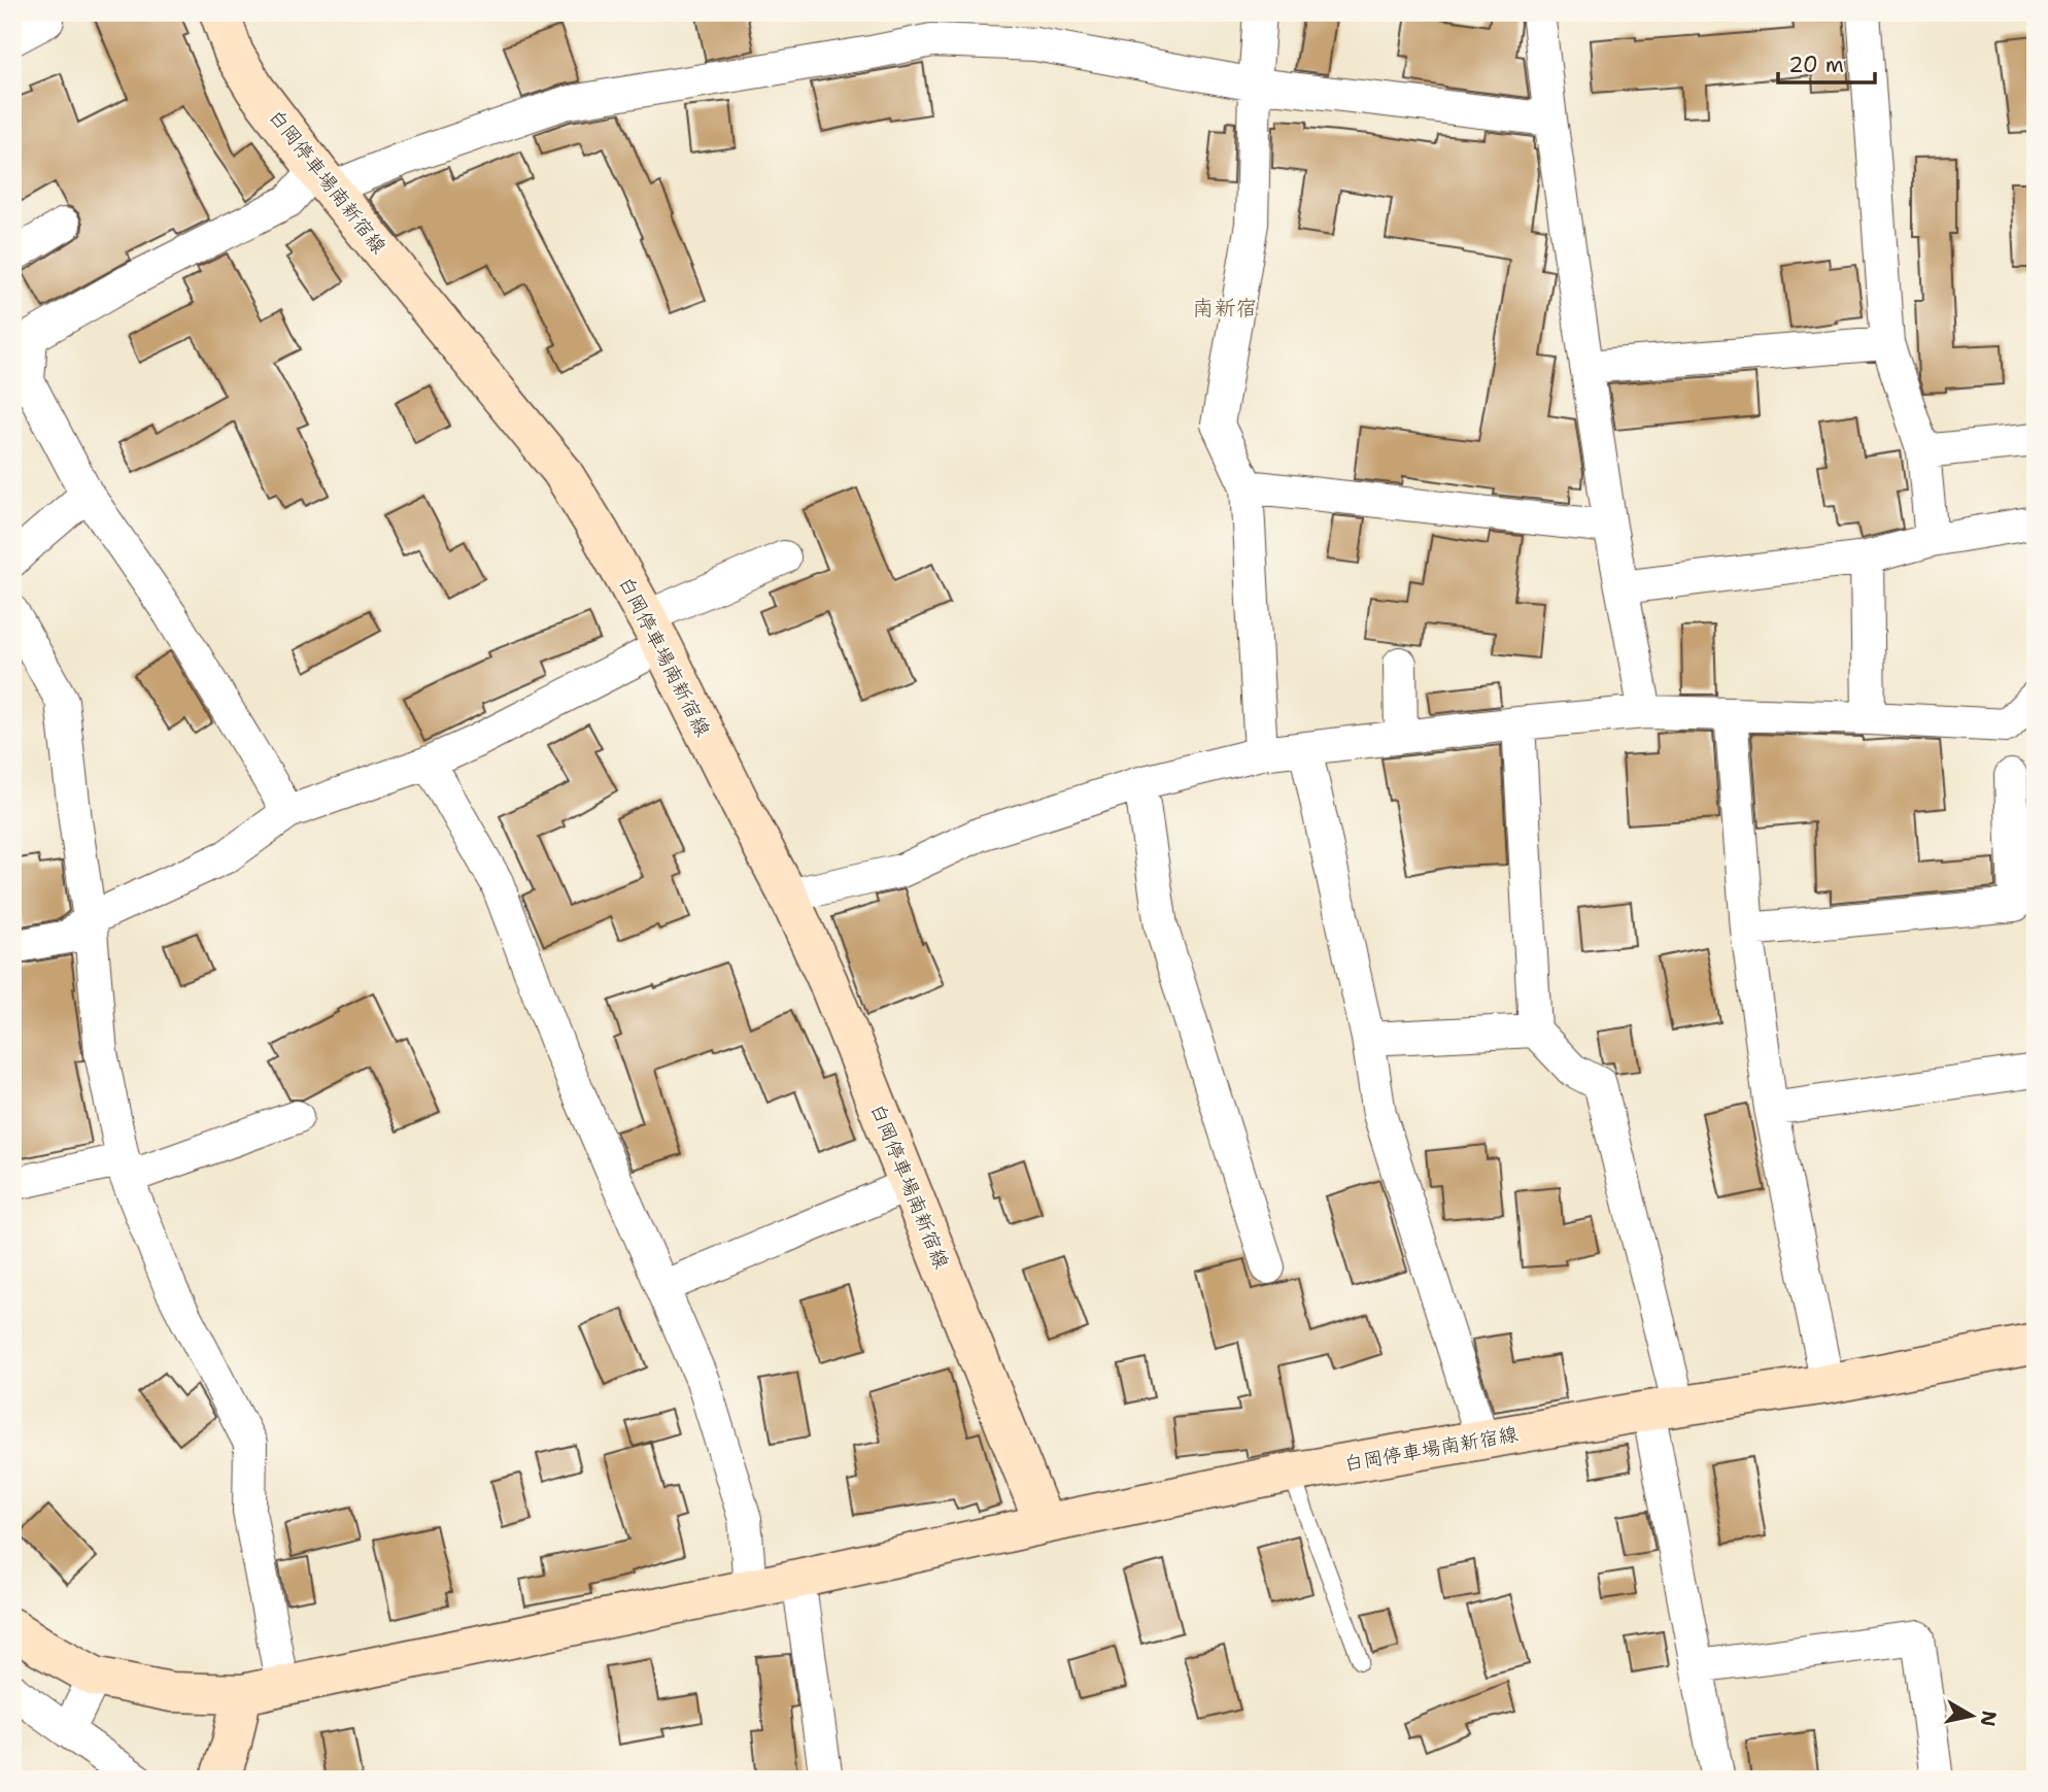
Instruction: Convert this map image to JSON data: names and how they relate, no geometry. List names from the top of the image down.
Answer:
{
  "streets": {
    "main road": ["白岡停車場南新宿線"]
  },
  "districts": ["南新宿"],
  "scale_bar": "20 m",
  "north": "right"
}
